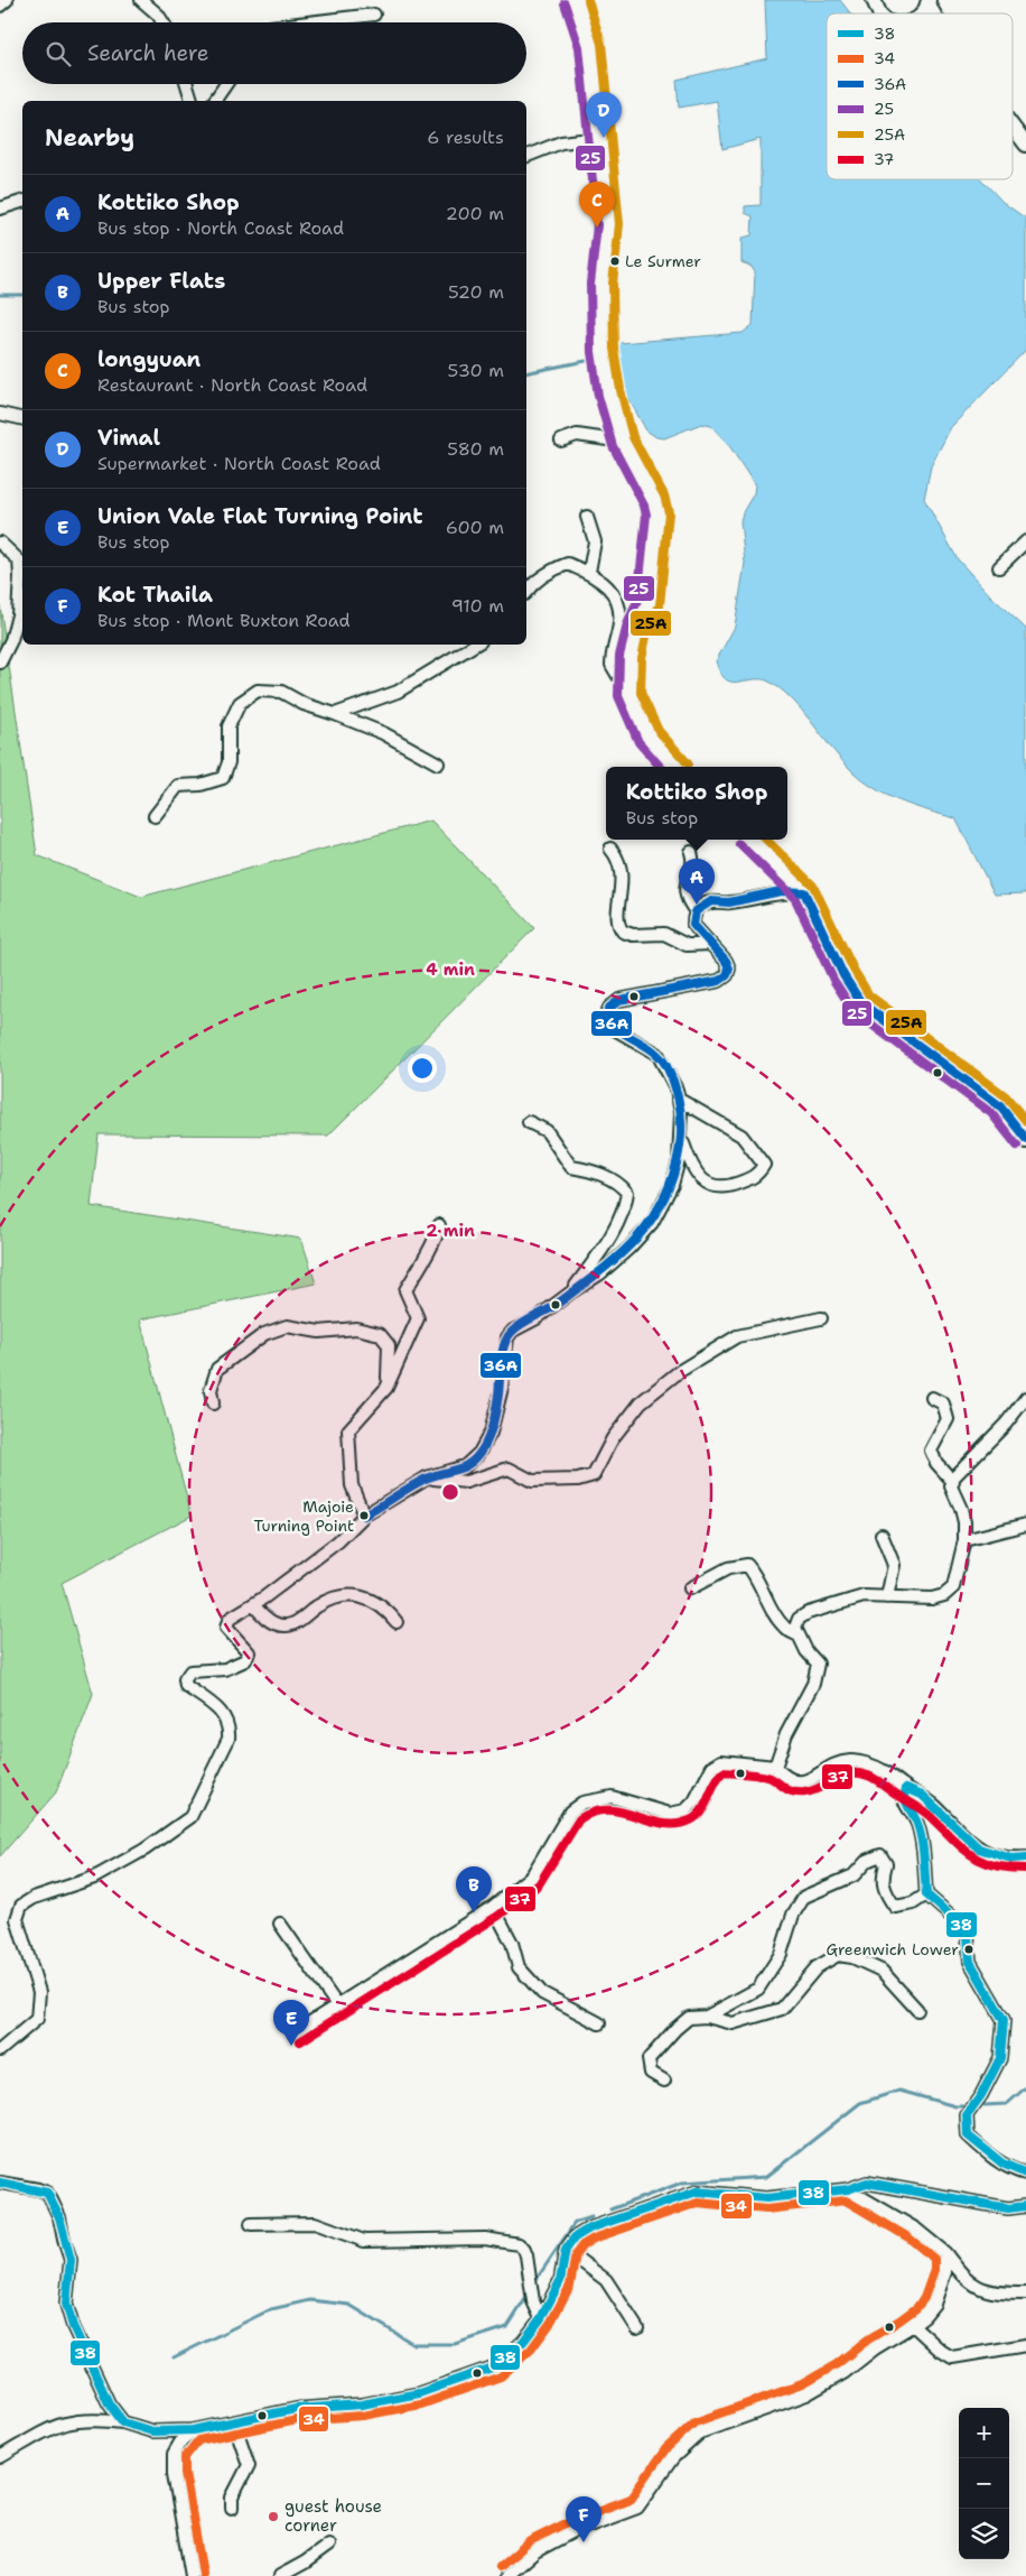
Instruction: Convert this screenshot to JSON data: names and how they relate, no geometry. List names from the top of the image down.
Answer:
{
  "places": [
    "Le Surmer",
    "Majoie Turning Point",
    "Greenwich Lower",
    "guest house corner"
  ],
  "lines": [
    "transit line 25A",
    "transit line 25",
    "transit line 36A",
    "transit line 37",
    "transit line 38",
    "transit line 34"
  ],
  "legend": [
    "38",
    "34",
    "36A",
    "25",
    "25A",
    "37"
  ],
  "page": {
    "search": "Search here",
    "pins": [
      "D",
      "C",
      "A",
      "B",
      "E",
      "F"
    ],
    "heading": ["Nearby", "6 results"],
    "list": [
      {
        "mark": "A",
        "name": "Kottiko Shop",
        "note": "Bus stop · North Coast Road",
        "value": "200 m"
      },
      {
        "mark": "B",
        "name": "Upper Flats",
        "note": "Bus stop",
        "value": "520 m"
      },
      {
        "mark": "C",
        "name": "longyuan",
        "note": "Restaurant · North Coast Road",
        "value": "530 m"
      },
      {
        "mark": "D",
        "name": "Vimal",
        "note": "Supermarket · North Coast Road",
        "value": "580 m"
      },
      {
        "mark": "E",
        "name": "Union Vale Flat Turning Point",
        "note": "Bus stop",
        "value": "600 m"
      },
      {
        "mark": "F",
        "name": "Kot Thaila",
        "note": "Bus stop · Mont Buxton Road",
        "value": "910 m"
      }
    ],
    "popup": ["Kottiko Shop", "Bus stop"],
    "map_buttons": ["+", "−"]
  },
  "rings": ["4 min", "2 min"]
}
